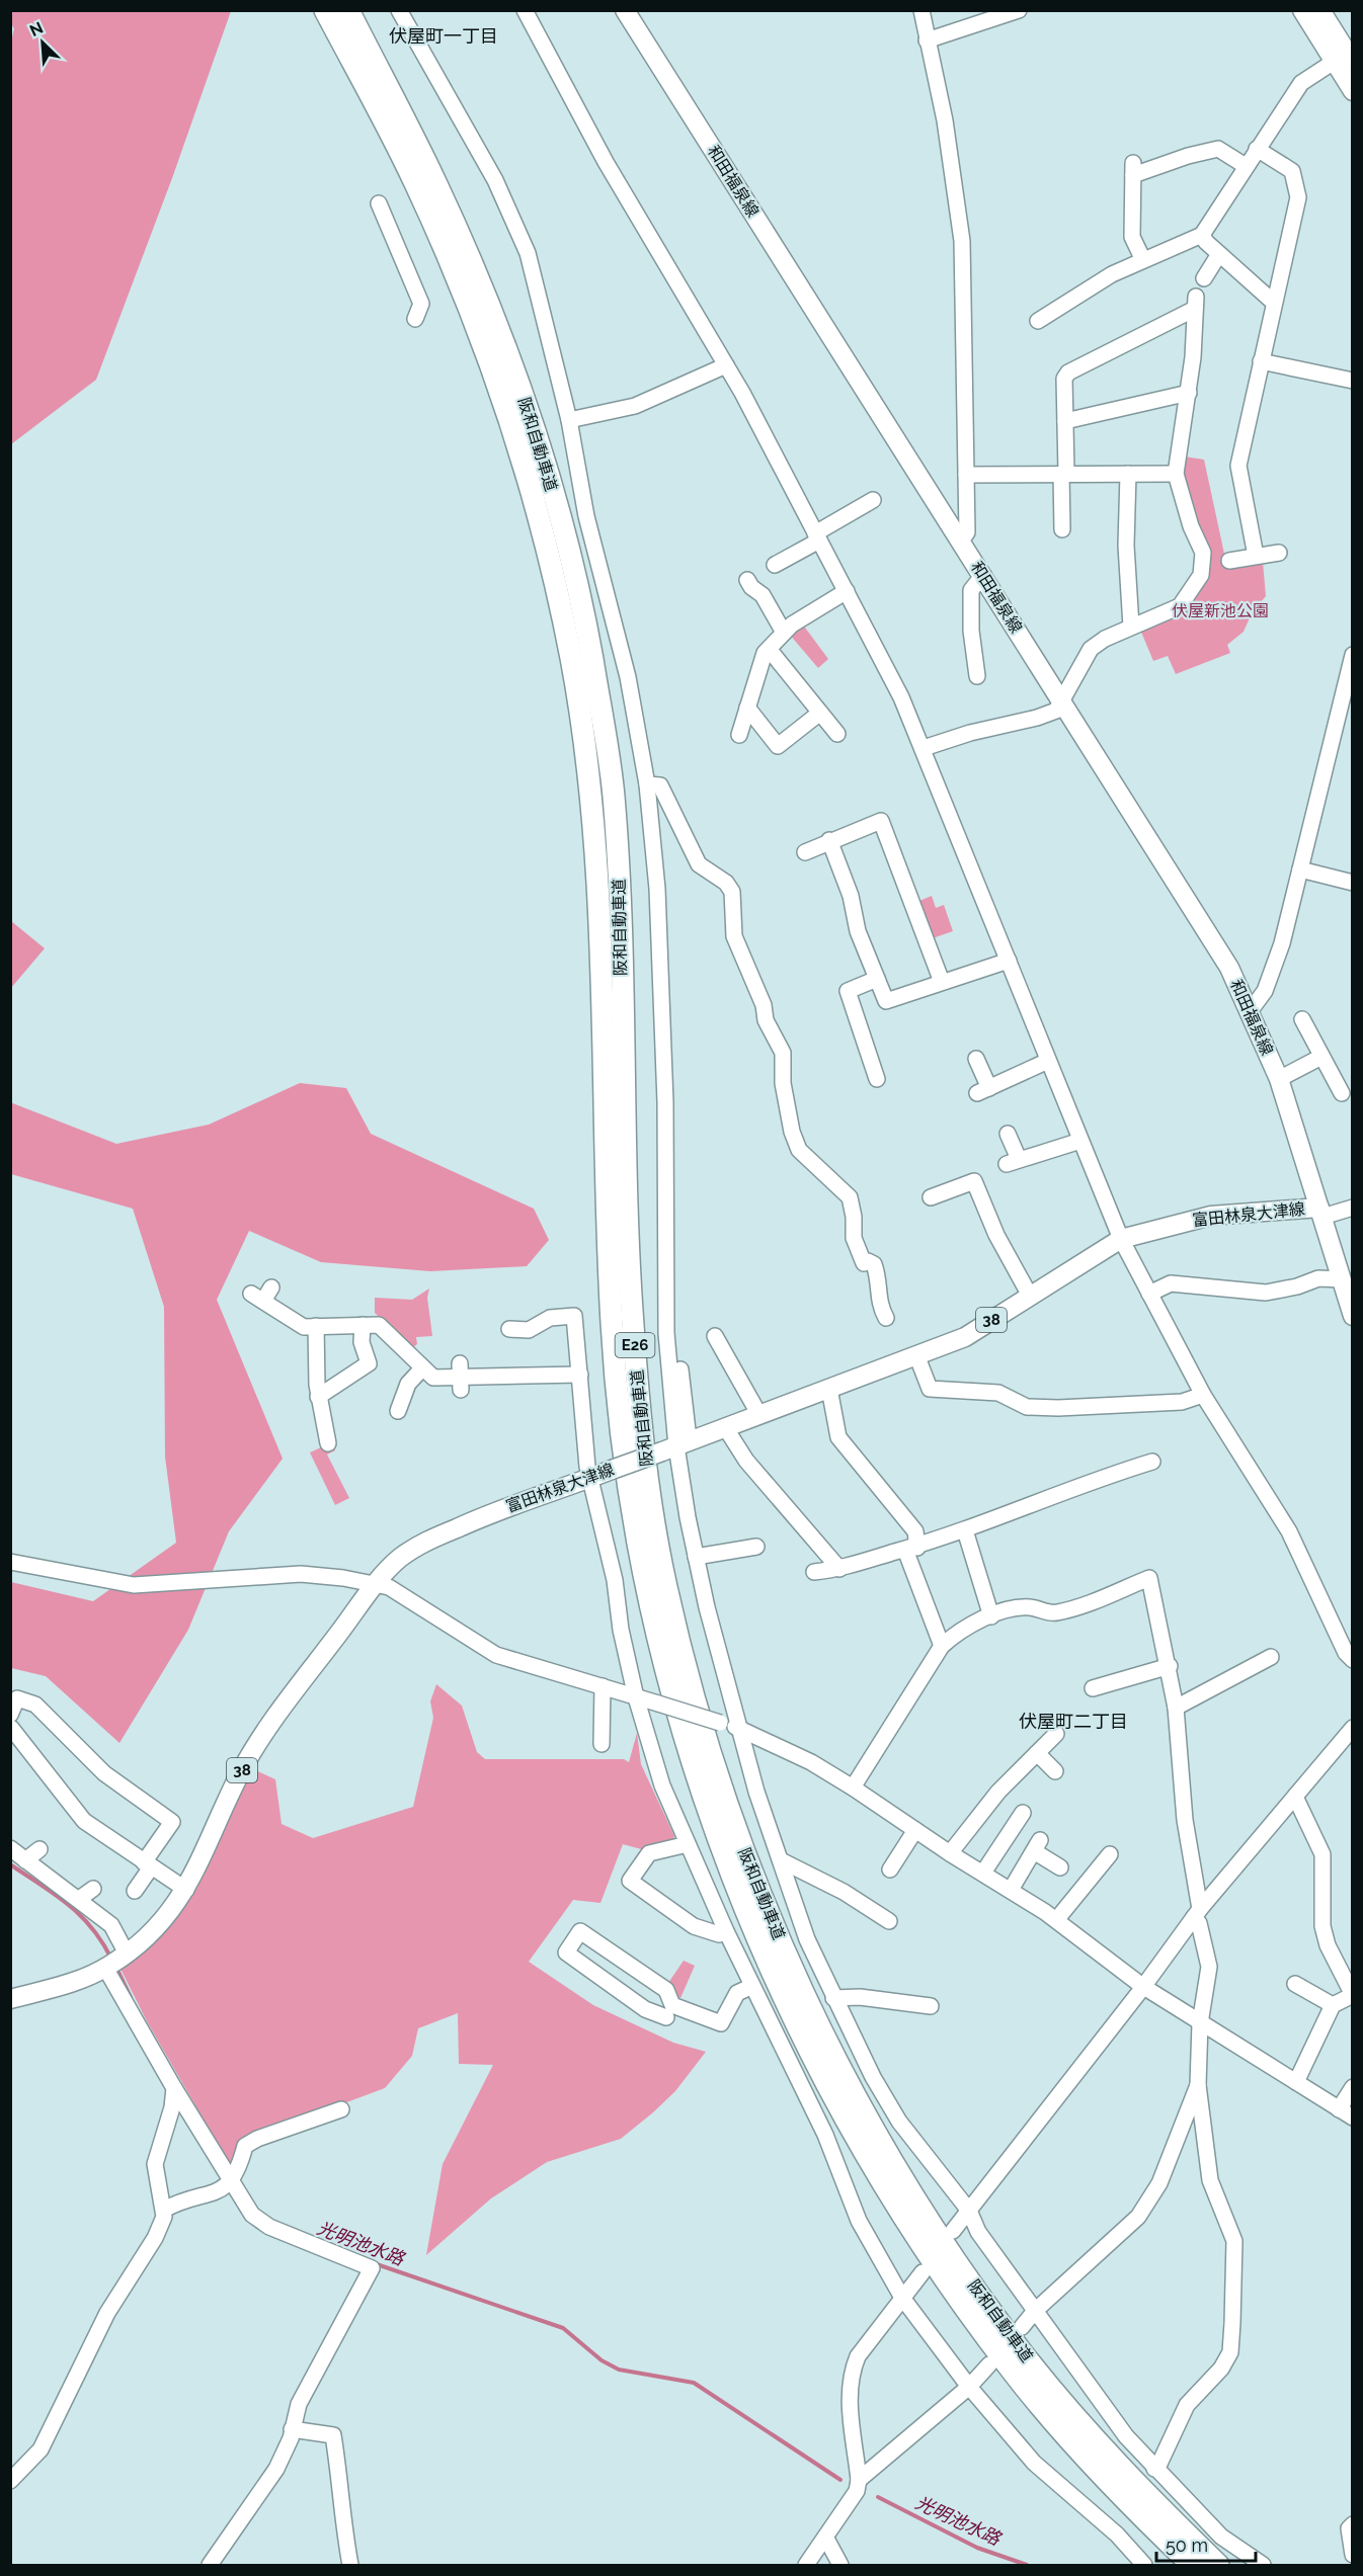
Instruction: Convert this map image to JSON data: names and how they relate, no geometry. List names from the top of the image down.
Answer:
{
  "streets": {
    "highway": ["阪和自動車道", "E26"],
    "main road": ["和田福泉線", "富田林泉大津線", "38"]
  },
  "crossings": [
    ["和田福泉線", "富田林泉大津線"]
  ],
  "districts": ["伏屋町一丁目", "伏屋町二丁目"],
  "water": ["光明池水路"],
  "parks": ["伏屋新池公園"],
  "scale_bar": "50 m",
  "north": "top left"
}
